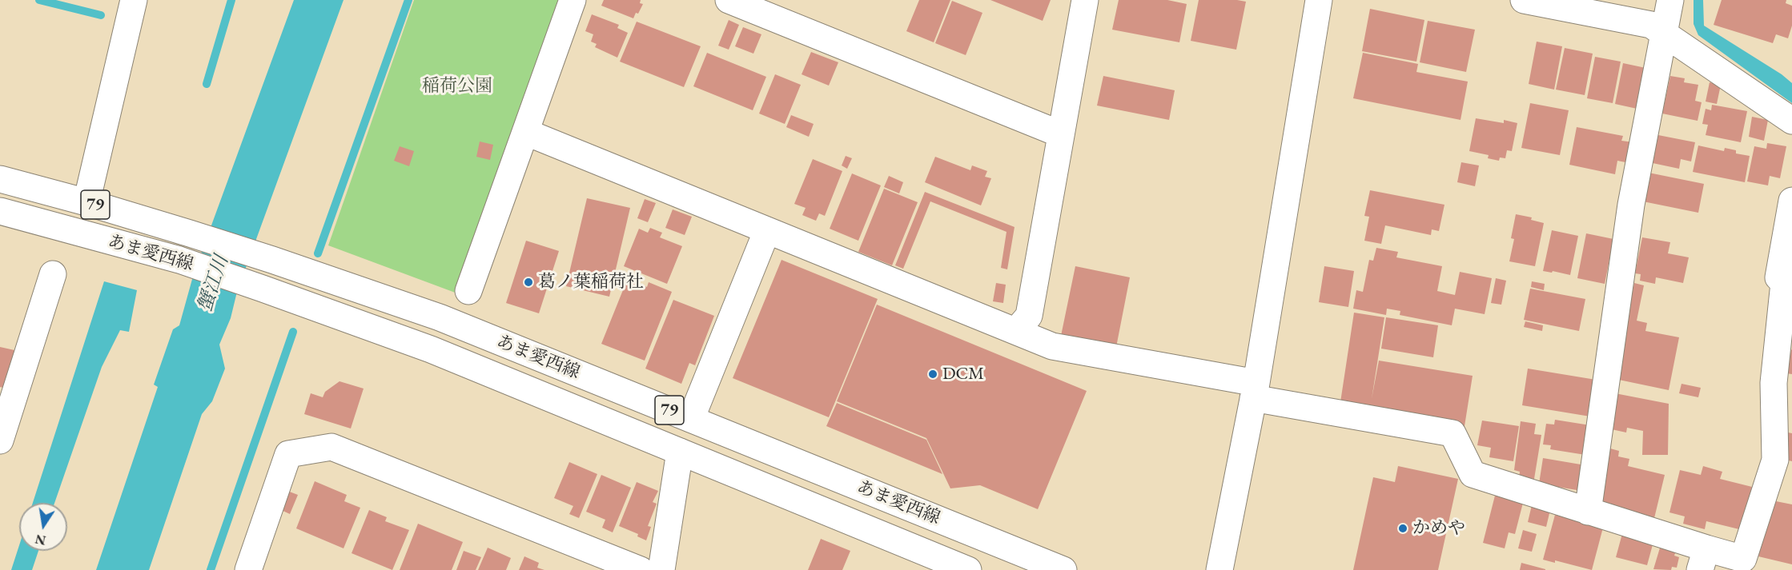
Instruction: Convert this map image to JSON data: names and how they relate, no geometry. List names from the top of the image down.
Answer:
{
  "streets": {
    "street": ["79", "あま愛西線"]
  },
  "water": ["蟹江川"],
  "parks": ["稲荷公園"],
  "places": ["葛ノ葉稲荷社", "DCM", "かめや"],
  "north": "bottom"
}
